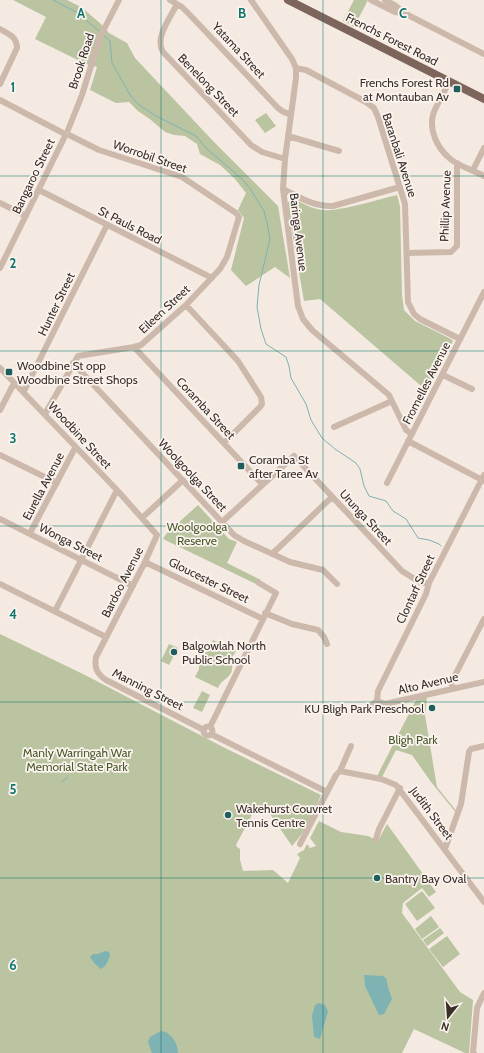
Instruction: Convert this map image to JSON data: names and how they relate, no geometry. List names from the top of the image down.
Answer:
{
  "streets": {
    "main road": ["Frenchs Forest Road"],
    "street": [
      "Yatama Street",
      "Brook Road",
      "Benelong Street",
      "Baranbali Avenue",
      "Worrobil Street",
      "Bangaroo Street",
      "Phillip Avenue",
      "St Pauls Road",
      "Baringa Avenue",
      "Hunter Street",
      "Eileen Street",
      "Fromelles Avenue",
      "Coramba Street",
      "Woodbine Street",
      "Woolgoolga Street",
      "Eurella Avenue",
      "Urunga Street",
      "Wonga Street",
      "Gloucester Street",
      "Bardoo Avenue",
      "Clontarf Street",
      "Alto Avenue",
      "Manning Street",
      "Judith Street"
    ]
  },
  "crossings": [
    ["Yatama Street", "Benelong Street"],
    ["Yatama Street", "Baringa Avenue"],
    ["Brook Road", "Worrobil Street"],
    ["Brook Road", "Bangaroo Street"],
    ["Benelong Street", "Baringa Avenue"],
    ["Baranbali Avenue", "Phillip Avenue"],
    ["Baranbali Avenue", "Baringa Avenue"],
    ["Baranbali Avenue", "Fromelles Avenue"],
    ["Worrobil Street", "Bangaroo Street"],
    ["Worrobil Street", "Eileen Street"],
    ["Bangaroo Street", "St Pauls Road"],
    ["St Pauls Road", "Hunter Street"],
    ["St Pauls Road", "Eileen Street"],
    ["Baringa Avenue", "Fromelles Avenue"],
    ["Hunter Street", "Woodbine Street"],
    ["Eileen Street", "Coramba Street"],
    ["Eileen Street", "Woolgoolga Street"],
    ["Coramba Street", "Urunga Street"],
    ["Woodbine Street", "Eurella Avenue"],
    ["Woodbine Street", "Bardoo Avenue"],
    ["Eurella Avenue", "Wonga Street"],
    ["Urunga Street", "Clontarf Street"],
    ["Wonga Street", "Bardoo Avenue"],
    ["Gloucester Street", "Bardoo Avenue"],
    ["Bardoo Avenue", "Manning Street"],
    ["Clontarf Street", "Alto Avenue"]
  ],
  "parks": ["Woolgoolga Reserve", "Bligh Park", "Manly Warringah War Memorial State Park"],
  "places": {
    "transit": ["Frenchs Forest Rd at Montauban Av", "Woodbine St opp Woodbine Street Shops", "Coramba St after Taree Av"],
    "other": [
      "Balgowlah North Public School",
      "KU Bligh Park Preschool",
      "Wakehurst Couvret Tennis Centre",
      "Bantry Bay Oval"
    ]
  },
  "north": "bottom",
  "grid": {
    "columns": ["A", "B", "C"],
    "rows": [
      "1",
      "2",
      "3",
      "4",
      "5",
      "6"
    ]
  }
}
